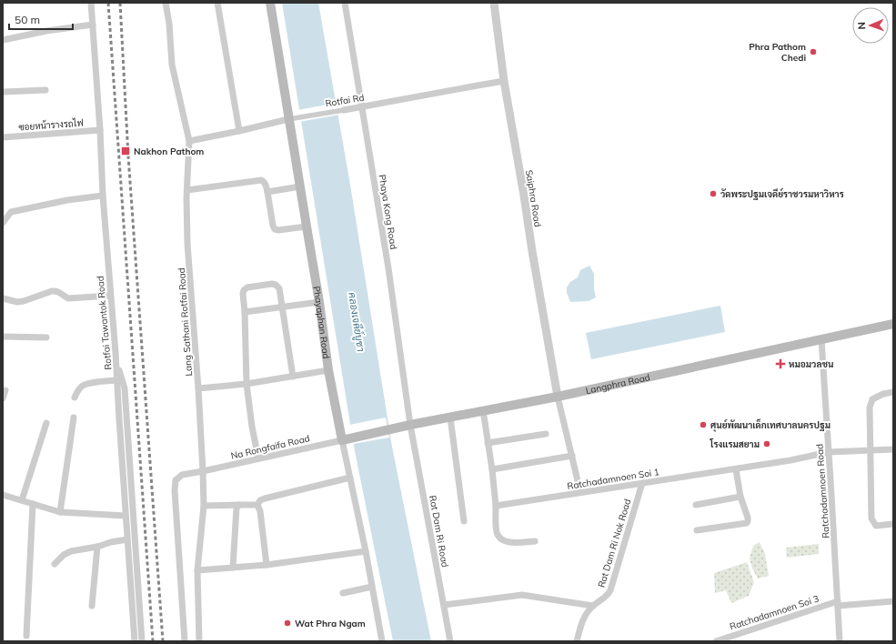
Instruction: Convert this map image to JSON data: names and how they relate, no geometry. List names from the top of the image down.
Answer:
{
  "streets": {
    "main road": ["Phayaphan Road", "Langphra Road"],
    "street": [
      "Rotfai Rd",
      "ซอยหน้ารางรถไฟ",
      "Saiphra Road",
      "Phaya Kong Road",
      "Lang Sathani Rotfai Road",
      "Rotfai Tawantok Road",
      "Na Rongfaifa Road",
      "Ratchadamnoen Soi 1",
      "Ratchadamnoen Road",
      "Rat Dam Ri Road",
      "Rat Dam Ri Nok Road",
      "Ratchadamnoen Soi 3"
    ]
  },
  "crossings": [
    ["Rotfai Rd", "Saiphra Road"],
    ["Rotfai Rd", "Phaya Kong Road"],
    ["Rotfai Rd", "Lang Sathani Rotfai Road"],
    ["Rotfai Rd", "Phayaphan Road"],
    ["ซอยหน้ารางรถไฟ", "Rotfai Tawantok Road"],
    ["Saiphra Road", "Langphra Road"],
    ["Phaya Kong Road", "Langphra Road"],
    ["Phaya Kong Road", "Rat Dam Ri Road"],
    ["Lang Sathani Rotfai Road", "Na Rongfaifa Road"],
    ["Phayaphan Road", "Langphra Road"],
    ["Phayaphan Road", "Na Rongfaifa Road"],
    ["Langphra Road", "Na Rongfaifa Road"],
    ["Langphra Road", "Ratchadamnoen Road"],
    ["Langphra Road", "Rat Dam Ri Road"],
    ["Ratchadamnoen Soi 1", "Ratchadamnoen Road"],
    ["Ratchadamnoen Soi 1", "Rat Dam Ri Nok Road"],
    ["Ratchadamnoen Road", "Ratchadamnoen Soi 3"]
  ],
  "water": ["คลองเจดีย์บูชา"],
  "places": {
    "other": [
      "Phra Pathom Chedi",
      "วัดพระปฐมเจดีย์ราชวรมหาวิหาร",
      "ศุนย์พัฒนาเด็กเทศบาลนครปฐม",
      "โรงแรมสยาม",
      "Wat Phra Ngam"
    ],
    "transit": ["Nakhon Pathom"],
    "health": ["หมอมวลชน"]
  },
  "scale_bar": "50 m",
  "north": "left"
}
